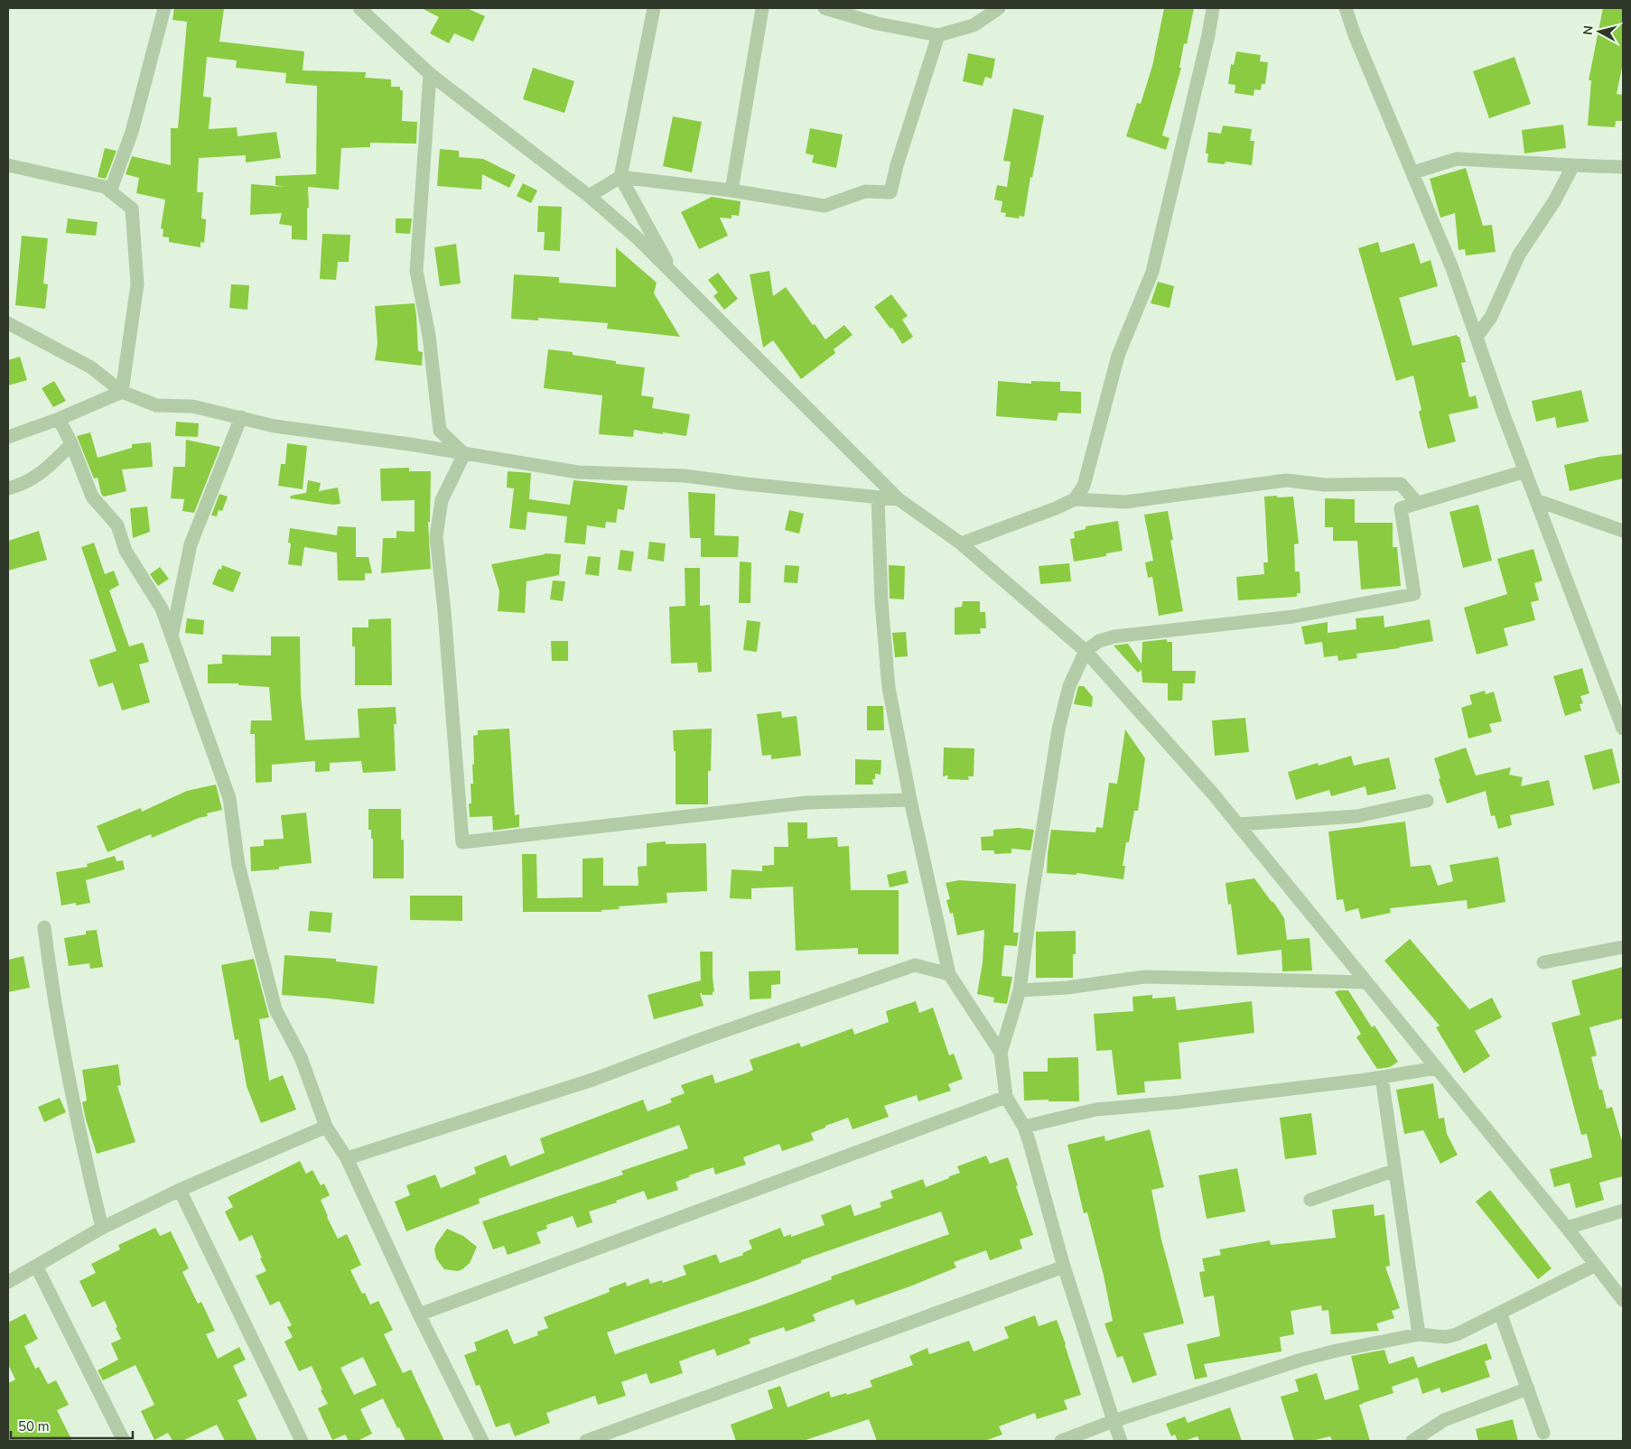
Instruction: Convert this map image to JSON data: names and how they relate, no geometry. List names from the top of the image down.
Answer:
{
  "scale_bar": "50 m",
  "north": "left"
}
